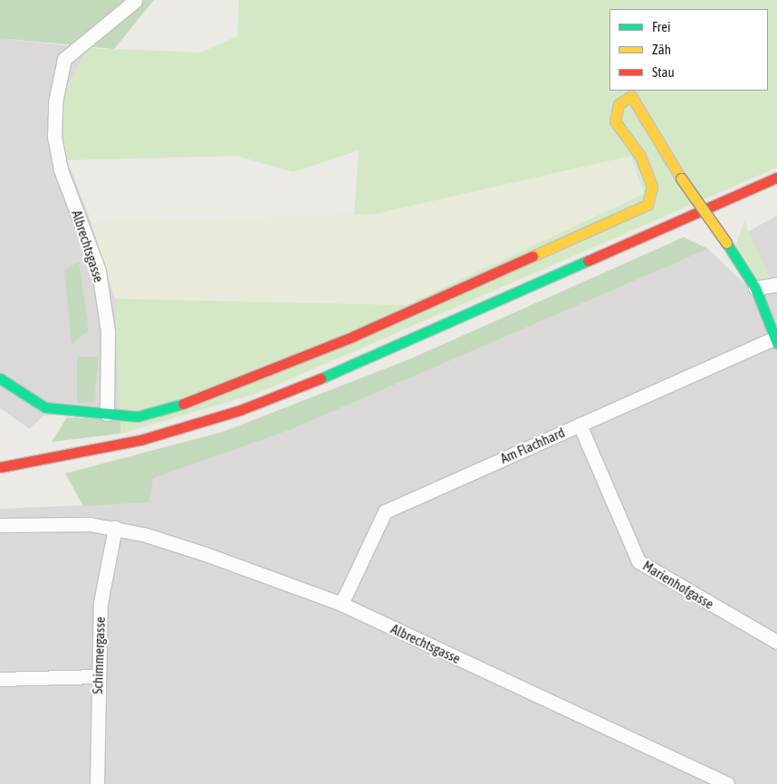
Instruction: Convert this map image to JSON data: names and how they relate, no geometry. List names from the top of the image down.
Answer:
{
  "streets": {
    "street": [
      "Albrechtsgasse",
      "Am Flachhard",
      "Marienhofgasse",
      "Schimmergasse"
    ]
  },
  "crossings": [
    ["Albrechtsgasse", "Am Flachhard"],
    ["Albrechtsgasse", "Schimmergasse"],
    ["Am Flachhard", "Marienhofgasse"]
  ],
  "legend": ["Frei", "Zäh", "Stau"]
}
